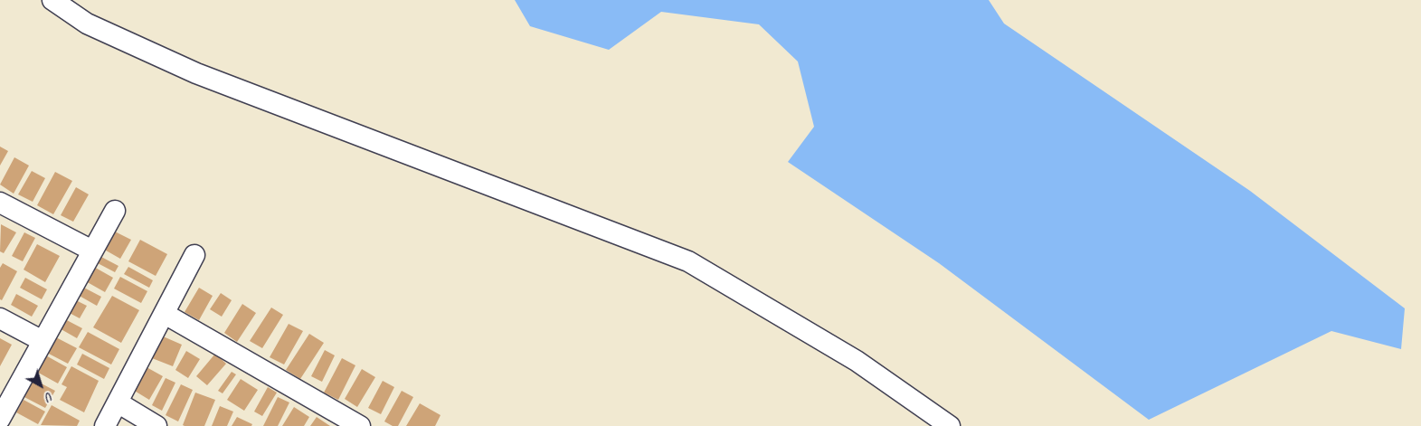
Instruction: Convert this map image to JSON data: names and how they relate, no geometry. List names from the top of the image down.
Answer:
{
  "north": "bottom right"
}
